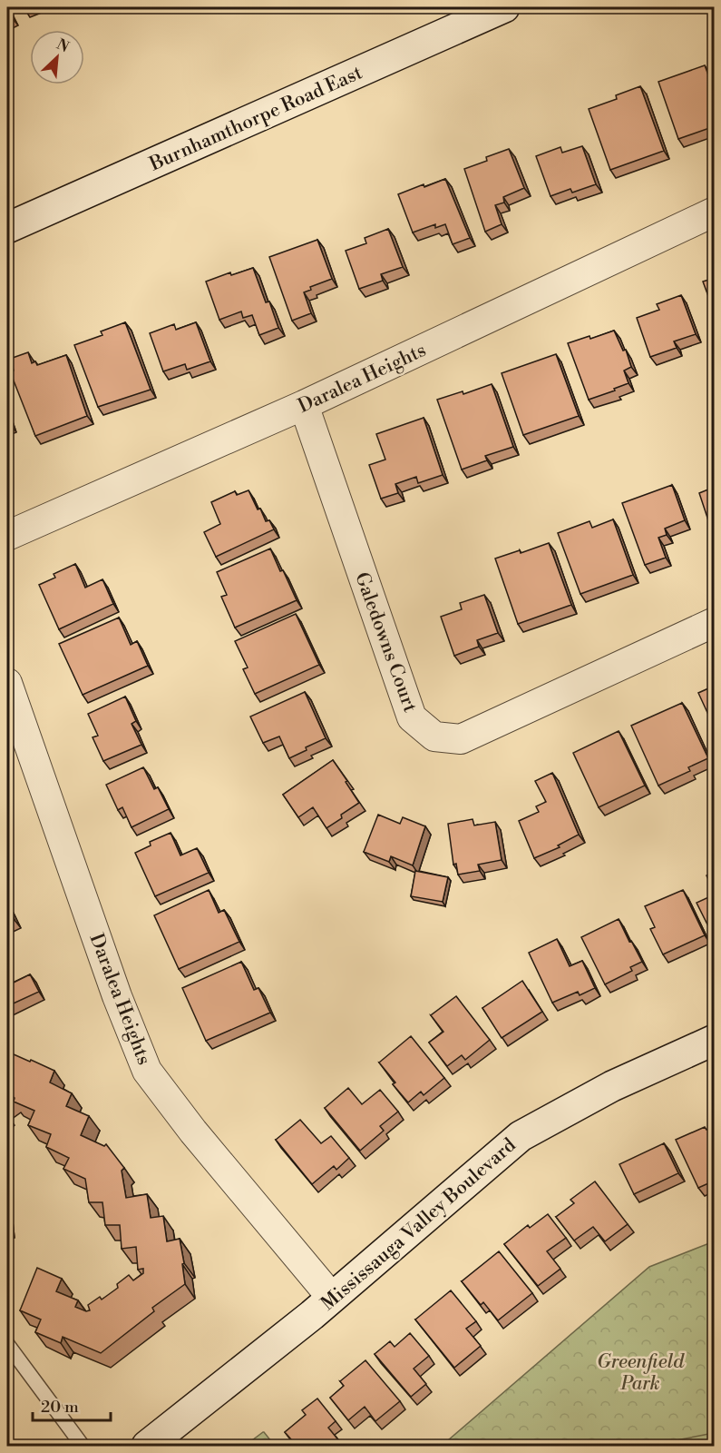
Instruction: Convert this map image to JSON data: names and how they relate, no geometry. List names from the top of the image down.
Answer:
{
  "streets": {
    "street": [
      "Burnhamthorpe Road East",
      "Daralea Heights",
      "Galedowns Court",
      "Mississauga Valley Boulevard"
    ]
  },
  "crossings": [
    ["Daralea Heights", "Galedowns Court"],
    ["Daralea Heights", "Mississauga Valley Boulevard"]
  ],
  "parks": ["Greenfield Park"],
  "scale_bar": "20 m",
  "north": "top right"
}
